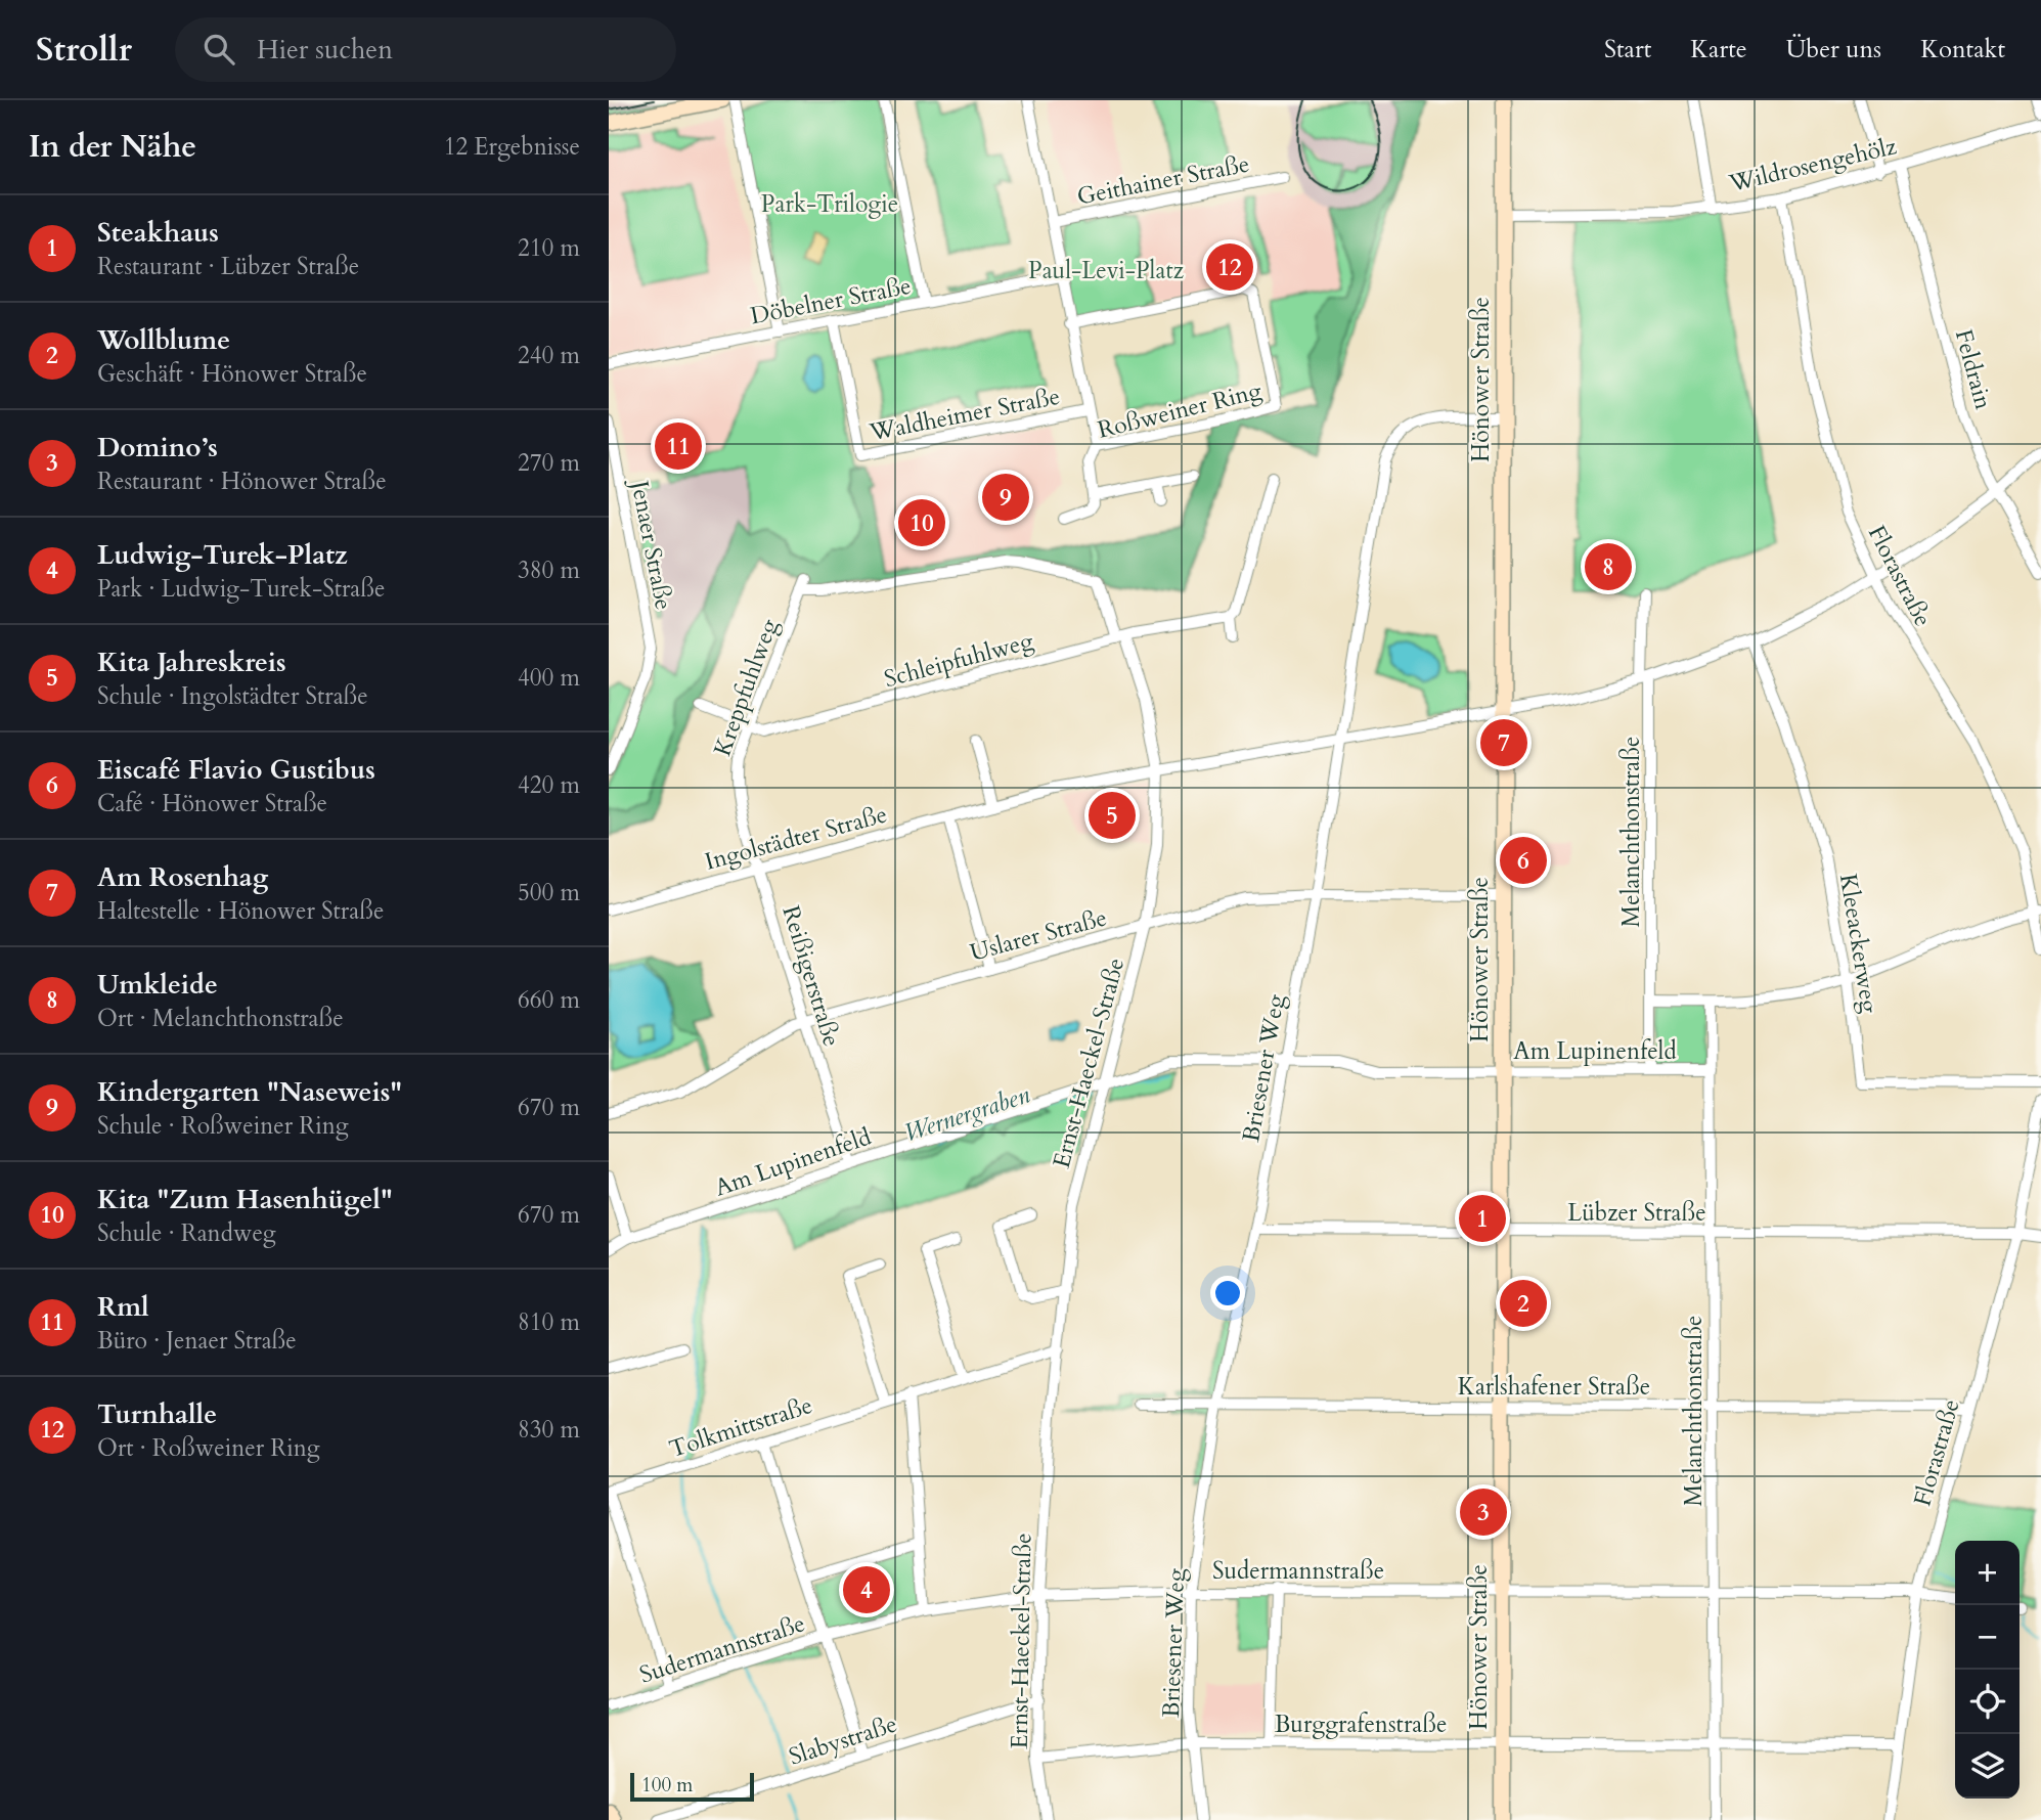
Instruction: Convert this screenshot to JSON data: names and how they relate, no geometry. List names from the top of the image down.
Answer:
{
  "streets": {
    "main road": ["Hönower Straße"],
    "street": [
      "Wildrosengehölz",
      "Geithainer Straße",
      "Döbelner Straße",
      "Feldrain",
      "Roßweiner Ring",
      "Waldheimer Straße",
      "Jenaer Straße",
      "Florastraße",
      "Schleipfuhlweg",
      "Kreppfuhlweg",
      "Melanchthonstraße",
      "Ingolstädter Straße",
      "Uslarer Straße",
      "Kleeackerweg",
      "Reißigerstraße",
      "Am Lupinenfeld",
      "Ernst-Haeckel-Straße",
      "Briesener Weg",
      "Lübzer Straße",
      "Karlshafener Straße",
      "Tolkmittstraße",
      "Sudermannstraße",
      "Burggrafenstraße",
      "Slabystraße"
    ]
  },
  "crossings": [
    ["Wildrosengehölz", "Feldrain"],
    ["Wildrosengehölz", "Hönower Straße"],
    ["Wildrosengehölz", "Florastraße"],
    ["Döbelner Straße", "Waldheimer Straße"],
    ["Feldrain", "Ingolstädter Straße"],
    ["Hönower Straße", "Ingolstädter Straße"],
    ["Hönower Straße", "Uslarer Straße"],
    ["Hönower Straße", "Am Lupinenfeld"],
    ["Hönower Straße", "Briesener Weg"],
    ["Hönower Straße", "Lübzer Straße"],
    ["Hönower Straße", "Karlshafener Straße"],
    ["Hönower Straße", "Sudermannstraße"],
    ["Hönower Straße", "Burggrafenstraße"],
    ["Florastraße", "Ingolstädter Straße"],
    ["Florastraße", "Lübzer Straße"],
    ["Florastraße", "Karlshafener Straße"],
    ["Florastraße", "Sudermannstraße"],
    ["Florastraße", "Burggrafenstraße"],
    ["Schleipfuhlweg", "Kreppfuhlweg"],
    ["Schleipfuhlweg", "Ernst-Haeckel-Straße"],
    ["Kreppfuhlweg", "Reißigerstraße"],
    ["Kreppfuhlweg", "Ernst-Haeckel-Straße"],
    ["Melanchthonstraße", "Ingolstädter Straße"],
    ["Melanchthonstraße", "Am Lupinenfeld"],
    ["Melanchthonstraße", "Lübzer Straße"],
    ["Melanchthonstraße", "Karlshafener Straße"],
    ["Melanchthonstraße", "Sudermannstraße"],
    ["Melanchthonstraße", "Burggrafenstraße"],
    ["Ingolstädter Straße", "Kleeackerweg"],
    ["Ingolstädter Straße", "Reißigerstraße"],
    ["Ingolstädter Straße", "Ernst-Haeckel-Straße"],
    ["Ingolstädter Straße", "Briesener Weg"],
    ["Uslarer Straße", "Reißigerstraße"],
    ["Uslarer Straße", "Ernst-Haeckel-Straße"],
    ["Uslarer Straße", "Briesener Weg"],
    ["Reißigerstraße", "Am Lupinenfeld"],
    ["Am Lupinenfeld", "Ernst-Haeckel-Straße"],
    ["Am Lupinenfeld", "Briesener Weg"],
    ["Ernst-Haeckel-Straße", "Tolkmittstraße"],
    ["Ernst-Haeckel-Straße", "Sudermannstraße"],
    ["Ernst-Haeckel-Straße", "Burggrafenstraße"],
    ["Ernst-Haeckel-Straße", "Slabystraße"],
    ["Briesener Weg", "Lübzer Straße"],
    ["Briesener Weg", "Karlshafener Straße"],
    ["Briesener Weg", "Sudermannstraße"],
    ["Briesener Weg", "Burggrafenstraße"]
  ],
  "water": ["Wernergraben"],
  "parks": ["Park-Trilogie", "Paul-Levi-Platz"],
  "scale_bar": "100 m",
  "page": {
    "header": "Strollr",
    "search": "Hier suchen",
    "nav": [
      "Start",
      "Karte",
      "Über uns",
      "Kontakt"
    ],
    "heading": ["In der Nähe", "12 Ergebnisse"],
    "list": [
      {
        "mark": "1",
        "name": "Steakhaus",
        "note": "Restaurant · Lübzer Straße",
        "value": "210 m"
      },
      {
        "mark": "2",
        "name": "Wollblume",
        "note": "Geschäft · Hönower Straße",
        "value": "240 m"
      },
      {
        "mark": "3",
        "name": "Domino’s",
        "note": "Restaurant · Hönower Straße",
        "value": "270 m"
      },
      {
        "mark": "4",
        "name": "Ludwig-Turek-Platz",
        "note": "Park · Ludwig-Turek-Straße",
        "value": "380 m"
      },
      {
        "mark": "5",
        "name": "Kita Jahreskreis",
        "note": "Schule · Ingolstädter Straße",
        "value": "400 m"
      },
      {
        "mark": "6",
        "name": "Eiscafé Flavio Gustibus",
        "note": "Café · Hönower Straße",
        "value": "420 m"
      },
      {
        "mark": "7",
        "name": "Am Rosenhag",
        "note": "Haltestelle · Hönower Straße",
        "value": "500 m"
      },
      {
        "mark": "8",
        "name": "Umkleide",
        "note": "Ort · Melanchthonstraße",
        "value": "660 m"
      },
      {
        "mark": "9",
        "name": "Kindergarten \"Naseweis\"",
        "note": "Schule · Roßweiner Ring",
        "value": "670 m"
      },
      {
        "mark": "10",
        "name": "Kita \"Zum Hasenhügel\"",
        "note": "Schule · Randweg",
        "value": "670 m"
      },
      {
        "mark": "11",
        "name": "Rml",
        "note": "Büro · Jenaer Straße",
        "value": "810 m"
      },
      {
        "mark": "12",
        "name": "Turnhalle",
        "note": "Ort · Roßweiner Ring",
        "value": "830 m"
      }
    ],
    "pins": [
      "12",
      "11",
      "9",
      "10",
      "8",
      "7",
      "5",
      "6",
      "1",
      "2",
      "3",
      "4"
    ],
    "map_buttons": ["+", "−"],
    "scale": "100 m"
  }
}
